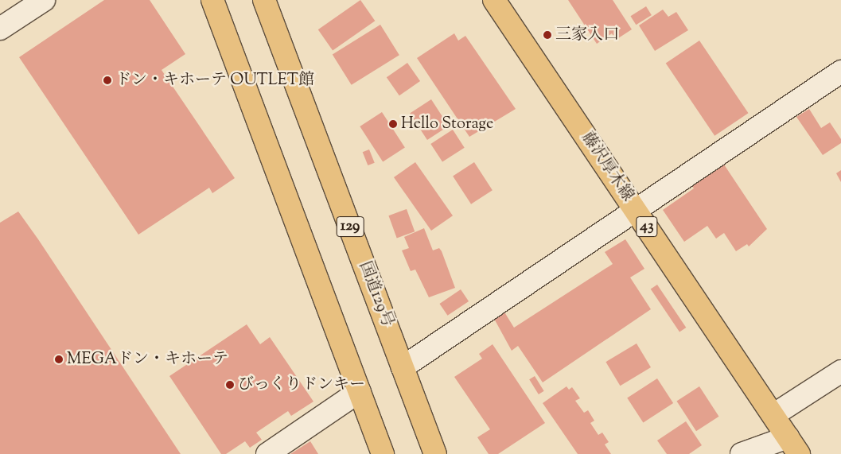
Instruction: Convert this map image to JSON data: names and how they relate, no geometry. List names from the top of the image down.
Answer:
{
  "streets": {
    "main road": [
      "藤沢厚木線",
      "129",
      "43",
      "国道129号"
    ]
  },
  "places": [
    "三家入口",
    "ドン・キホーテ OUTLET館",
    "Hello Storage",
    "MEGAドン・キホーテ",
    "びっくりドンキー"
  ]
}
